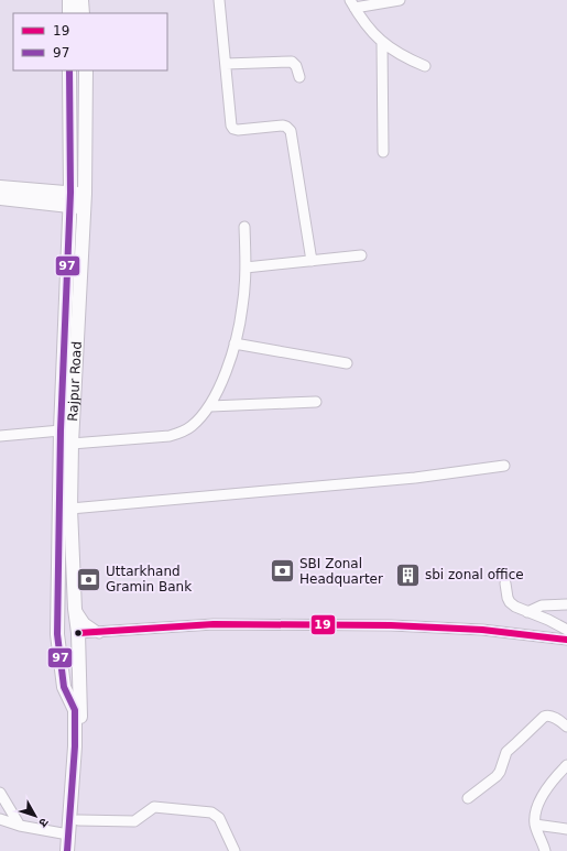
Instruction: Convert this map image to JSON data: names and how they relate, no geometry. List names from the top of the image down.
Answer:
{
  "streets": {
    "main road": ["Rajpur Road"]
  },
  "places": {
    "bank": ["SBI Zonal Headquarter", "Uttarkhand Gramin Bank"],
    "building": ["sbi zonal office"]
  },
  "lines": ["transit line 97", "transit line 19"],
  "legend": ["19", "97"],
  "north": "bottom right"
}
